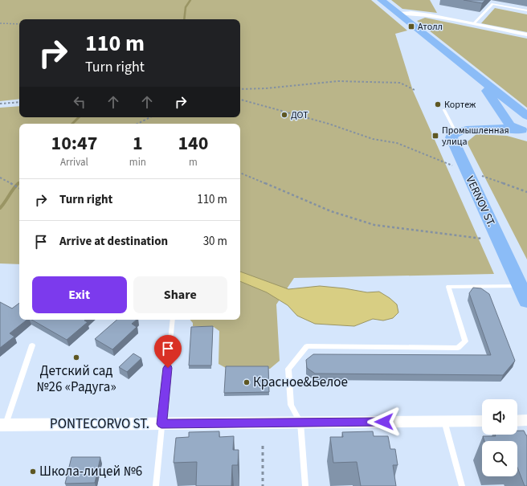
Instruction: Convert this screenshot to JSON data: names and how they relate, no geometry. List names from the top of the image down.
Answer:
{
  "streets": {
    "main road": ["VERNOV ST."],
    "street": ["PONTECORVO ST."]
  },
  "places": {
    "transit": ["Атолл", "Промышленная улица"],
    "other": [
      "Кортеж",
      "ДОТ",
      "Детский сад №26 «Радуга»",
      "Красное&Белое",
      "Школа-лицей №6"
    ]
  },
  "page": {
    "turn": ["110 m", "Turn right"],
    "eta": [
      "10:47",
      "Arrival",
      "1",
      "min",
      "140",
      "m"
    ],
    "list": [
      {
        "name": "Turn right",
        "value": "110 m"
      },
      {
        "name": "Arrive at destination",
        "value": "30 m"
      }
    ],
    "buttons": ["Exit", "Share"]
  }
}
